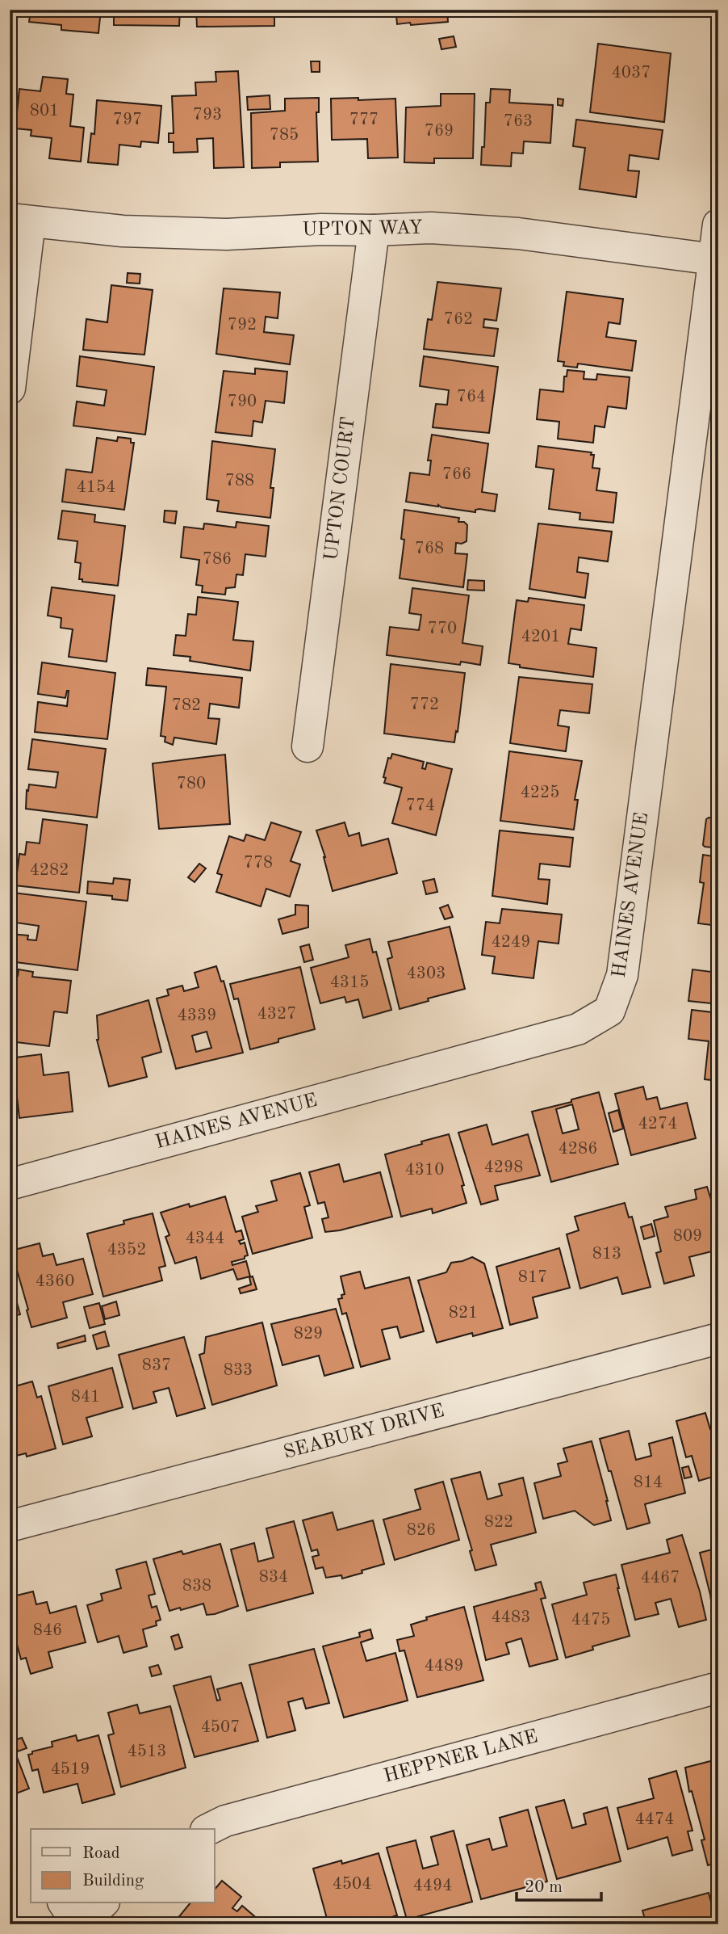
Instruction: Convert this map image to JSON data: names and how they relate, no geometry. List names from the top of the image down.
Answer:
{
  "streets": {
    "street": [
      "UPTON WAY",
      "UPTON COURT",
      "HAINES AVENUE",
      "SEABURY DRIVE",
      "HEPPNER LANE"
    ]
  },
  "crossings": [
    ["UPTON WAY", "UPTON COURT"],
    ["UPTON WAY", "HAINES AVENUE"]
  ],
  "house_numbers": [
    "4037",
    "801",
    "793",
    "797",
    "777",
    "763",
    "769",
    "785",
    "762",
    "792",
    "764",
    "790",
    "766",
    "788",
    "4154",
    "768",
    "786",
    "770",
    "4201",
    "772",
    "782",
    "780",
    "4225",
    "774",
    "778",
    "4282",
    "4249",
    "4303",
    "4315",
    "4327",
    "4339",
    "4274",
    "4286",
    "4298",
    "4310",
    "809",
    "4344",
    "4352",
    "813",
    "817",
    "4360",
    "821",
    "829",
    "837",
    "833",
    "841",
    "814",
    "822",
    "826",
    "834",
    "4467",
    "838",
    "4483",
    "4475",
    "846",
    "4489",
    "4507",
    "4513",
    "4519",
    "4474",
    "4504",
    "4494"
  ],
  "legend": ["Road", "Building"],
  "scale_bar": "20 m"
}
